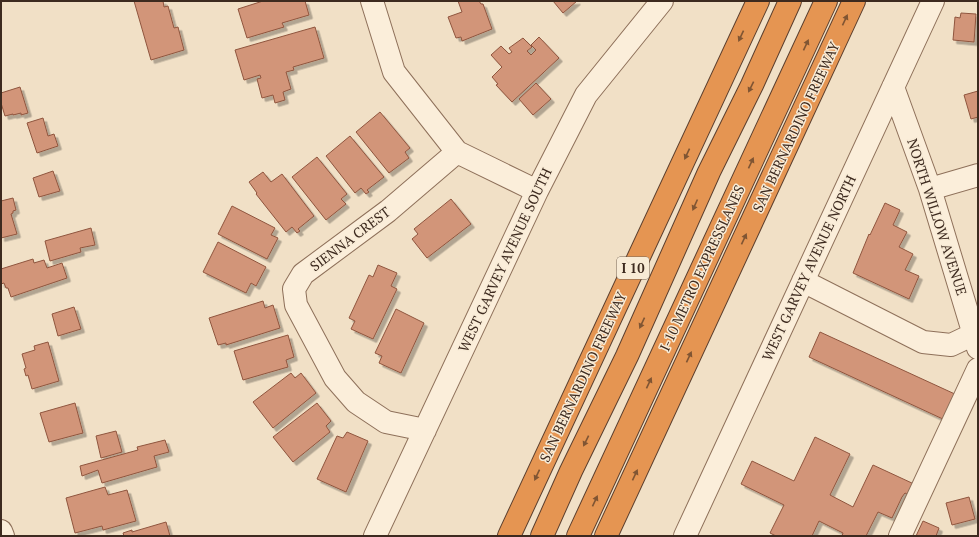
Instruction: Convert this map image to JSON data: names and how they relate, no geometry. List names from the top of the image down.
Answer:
{
  "streets": {
    "highway": ["SAN BERNARDINO FREEWAY", "I 10", "I-10 METRO EXPRESSLANES"],
    "street": [
      "NORTH WILLOW AVENUE",
      "SIENNA CREST",
      "WEST GARVEY AVENUE SOUTH",
      "WEST GARVEY AVENUE NORTH"
    ]
  },
  "crossings": [
    ["NORTH WILLOW AVENUE", "WEST GARVEY AVENUE NORTH"],
    ["SIENNA CREST", "WEST GARVEY AVENUE SOUTH"]
  ]
}
